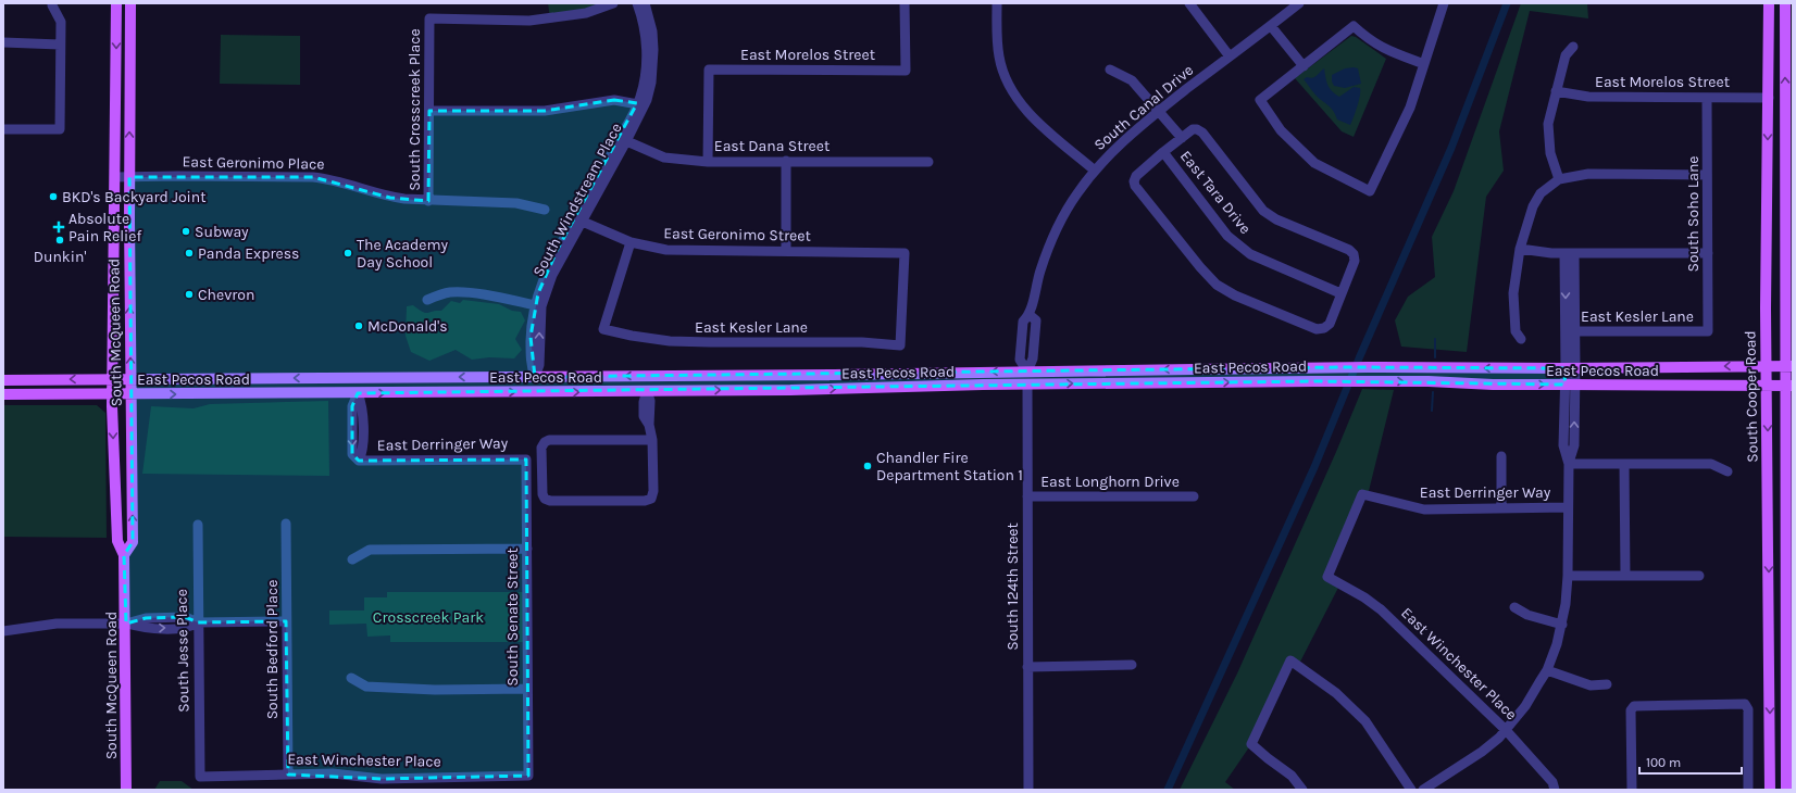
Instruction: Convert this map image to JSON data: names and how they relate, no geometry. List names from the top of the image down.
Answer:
{
  "streets": {
    "main road": ["South McQueen Road", "East Pecos Road", "South Cooper Road"],
    "street": [
      "East Morelos Street",
      "South Canal Drive",
      "South Crosscreek Place",
      "East Dana Street",
      "East Geronimo Place",
      "East Tara Drive",
      "South Windstream Place",
      "South Soho Lane",
      "East Geronimo Street",
      "East Kesler Lane",
      "East Derringer Way",
      "East Longhorn Drive",
      "South 124th Street",
      "South Senate Street",
      "South Bedford Place",
      "South Jesse Place",
      "East Winchester Place"
    ]
  },
  "crossings": [
    ["East Morelos Street", "East Dana Street"],
    ["East Morelos Street", "South Soho Lane"],
    ["East Morelos Street", "South Cooper Road"],
    ["South Canal Drive", "East Pecos Road"],
    ["South Crosscreek Place", "East Geronimo Place"],
    ["East Dana Street", "South Windstream Place"],
    ["East Geronimo Place", "South McQueen Road"],
    ["South Windstream Place", "East Geronimo Street"],
    ["South Windstream Place", "East Pecos Road"],
    ["South Soho Lane", "East Kesler Lane"],
    ["East Geronimo Street", "East Kesler Lane"],
    ["South McQueen Road", "East Pecos Road"],
    ["East Pecos Road", "South Cooper Road"],
    ["East Pecos Road", "East Derringer Way"],
    ["East Pecos Road", "South 124th Street"],
    ["East Derringer Way", "South Senate Street"],
    ["East Derringer Way", "East Winchester Place"],
    ["East Longhorn Drive", "South 124th Street"],
    ["South Senate Street", "East Winchester Place"],
    ["South Bedford Place", "East Winchester Place"],
    ["South Jesse Place", "East Winchester Place"]
  ],
  "parks": ["Crosscreek Park"],
  "places": {
    "other": [
      "BKD's Backyard Joint",
      "Subway",
      "Dunkin'",
      "Panda Express",
      "The Academy Day School",
      "Chevron",
      "McDonald's",
      "Chandler Fire Department Station 1"
    ],
    "health": ["Absolute Pain Relief"]
  },
  "scale_bar": "100 m"
}
